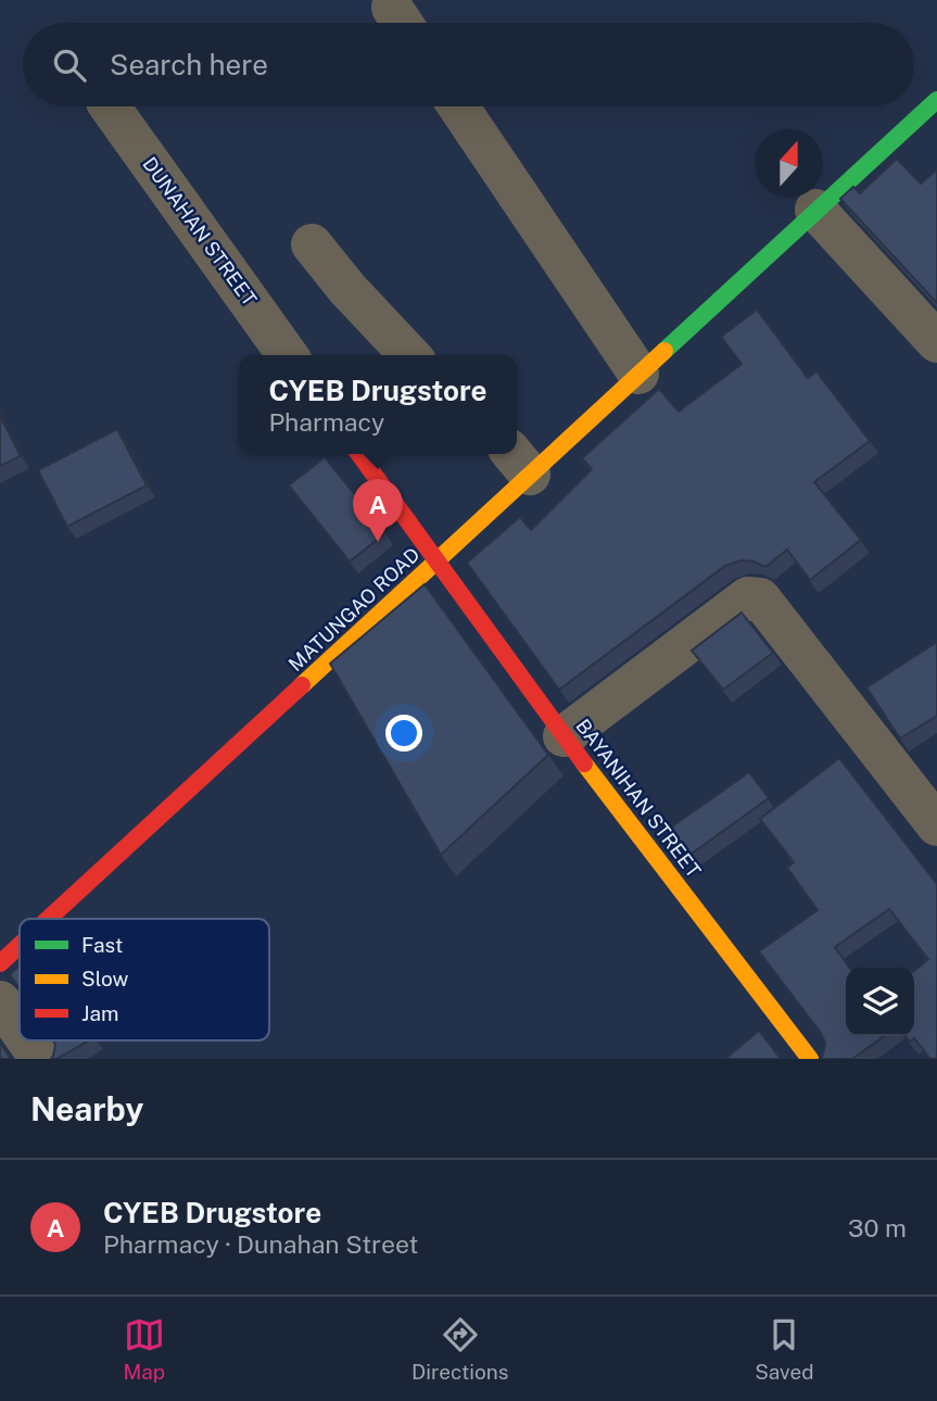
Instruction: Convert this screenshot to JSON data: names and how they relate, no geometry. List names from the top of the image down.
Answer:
{
  "streets": {
    "main road": ["MATUNGAO ROAD", "BAYANIHAN STREET"],
    "street": ["DUNAHAN STREET"]
  },
  "crossings": [
    ["MATUNGAO ROAD", "BAYANIHAN STREET"]
  ],
  "legend": ["Fast", "Slow", "Jam"],
  "north": "top",
  "page": {
    "search": "Search here",
    "popup": ["CYEB Drugstore", "Pharmacy"],
    "pins": "A",
    "heading": "Nearby",
    "list": [
      {
        "mark": "A",
        "name": "CYEB Drugstore",
        "note": "Pharmacy · Dunahan Street",
        "value": "30 m"
      }
    ],
    "nav": ["Map", "Directions", "Saved"]
  }
}
